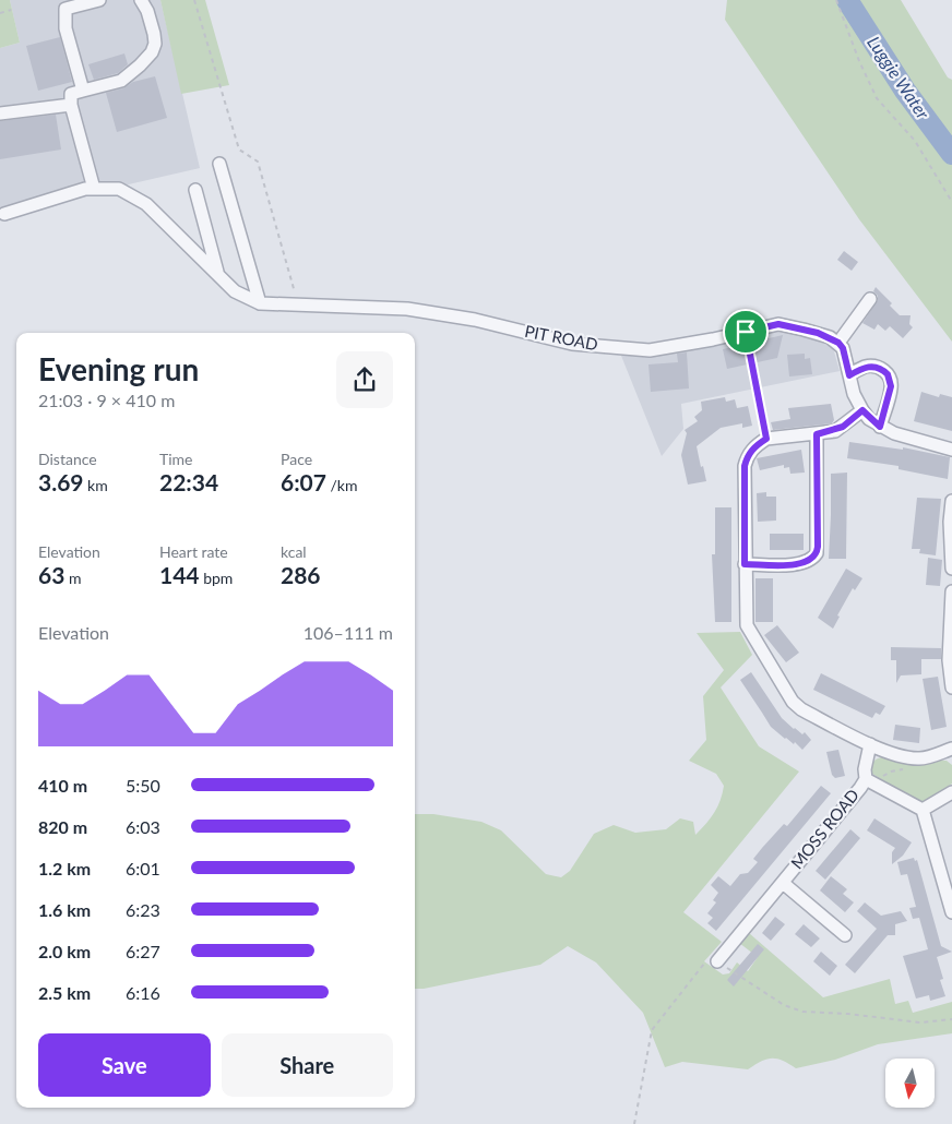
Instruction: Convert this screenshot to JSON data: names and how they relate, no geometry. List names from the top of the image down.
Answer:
{
  "streets": {
    "street": ["PIT ROAD", "MOSS ROAD"]
  },
  "water": ["Luggie Water"],
  "north": "bottom",
  "page": {
    "heading": ["Evening run", "21:03 · 9 × 410 m"],
    "stats": [
      ["Distance", "3.69 km"],
      ["Time", "22:34"],
      ["Pace", "6:07 /km"],
      ["Elevation", "63 m"],
      ["Heart rate", "144 bpm"],
      ["kcal", "286"]
    ],
    "chart": ["Elevation", "106–111 m"],
    "list": [
      {
        "name": "410 m",
        "note": "5:50"
      },
      {
        "name": "820 m",
        "note": "6:03"
      },
      {
        "name": "1.2 km",
        "note": "6:01"
      },
      {
        "name": "1.6 km",
        "note": "6:23"
      },
      {
        "name": "2.0 km",
        "note": "6:27"
      },
      {
        "name": "2.5 km",
        "note": "6:16"
      }
    ],
    "buttons": ["Save", "Share"]
  }
}
